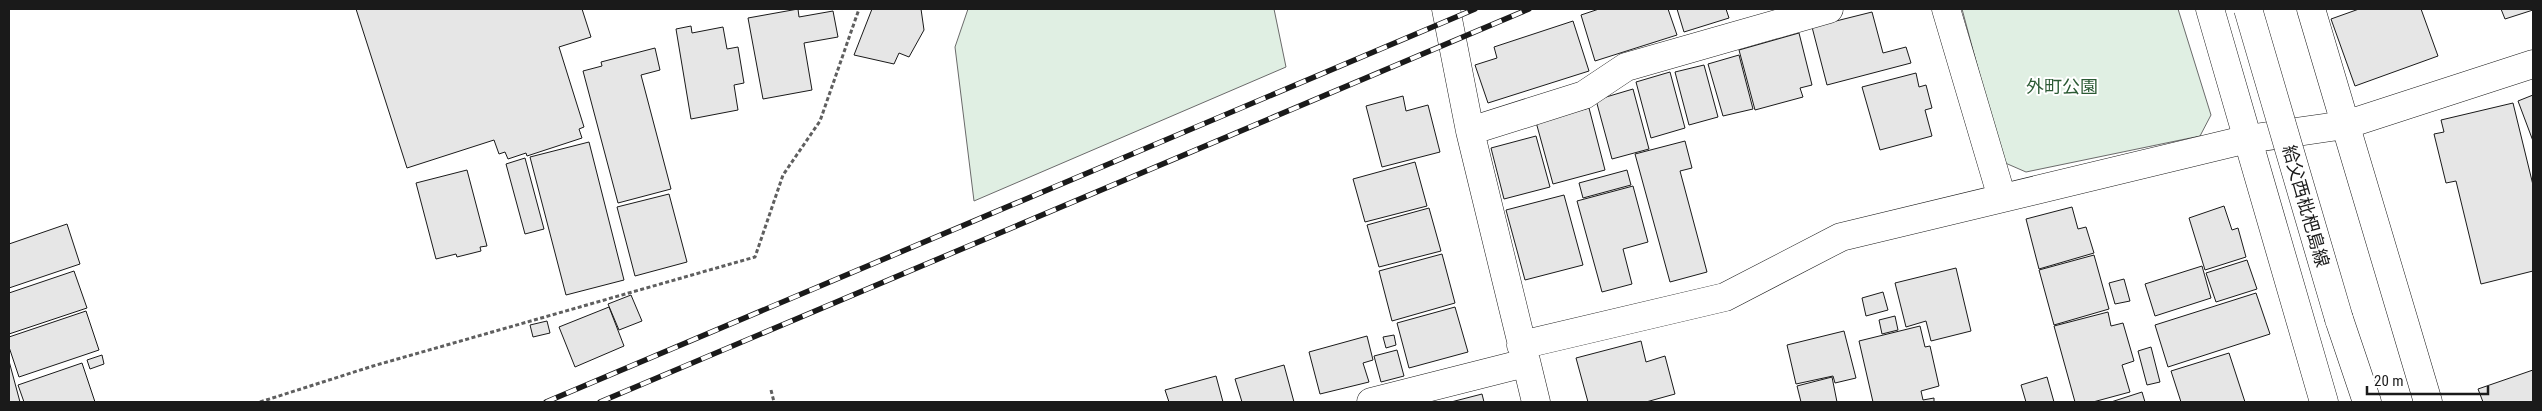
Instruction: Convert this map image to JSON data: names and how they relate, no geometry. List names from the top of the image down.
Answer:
{
  "streets": {
    "street": ["給父西枇杷島線"]
  },
  "parks": ["外町公園"],
  "scale_bar": "20 m"
}
